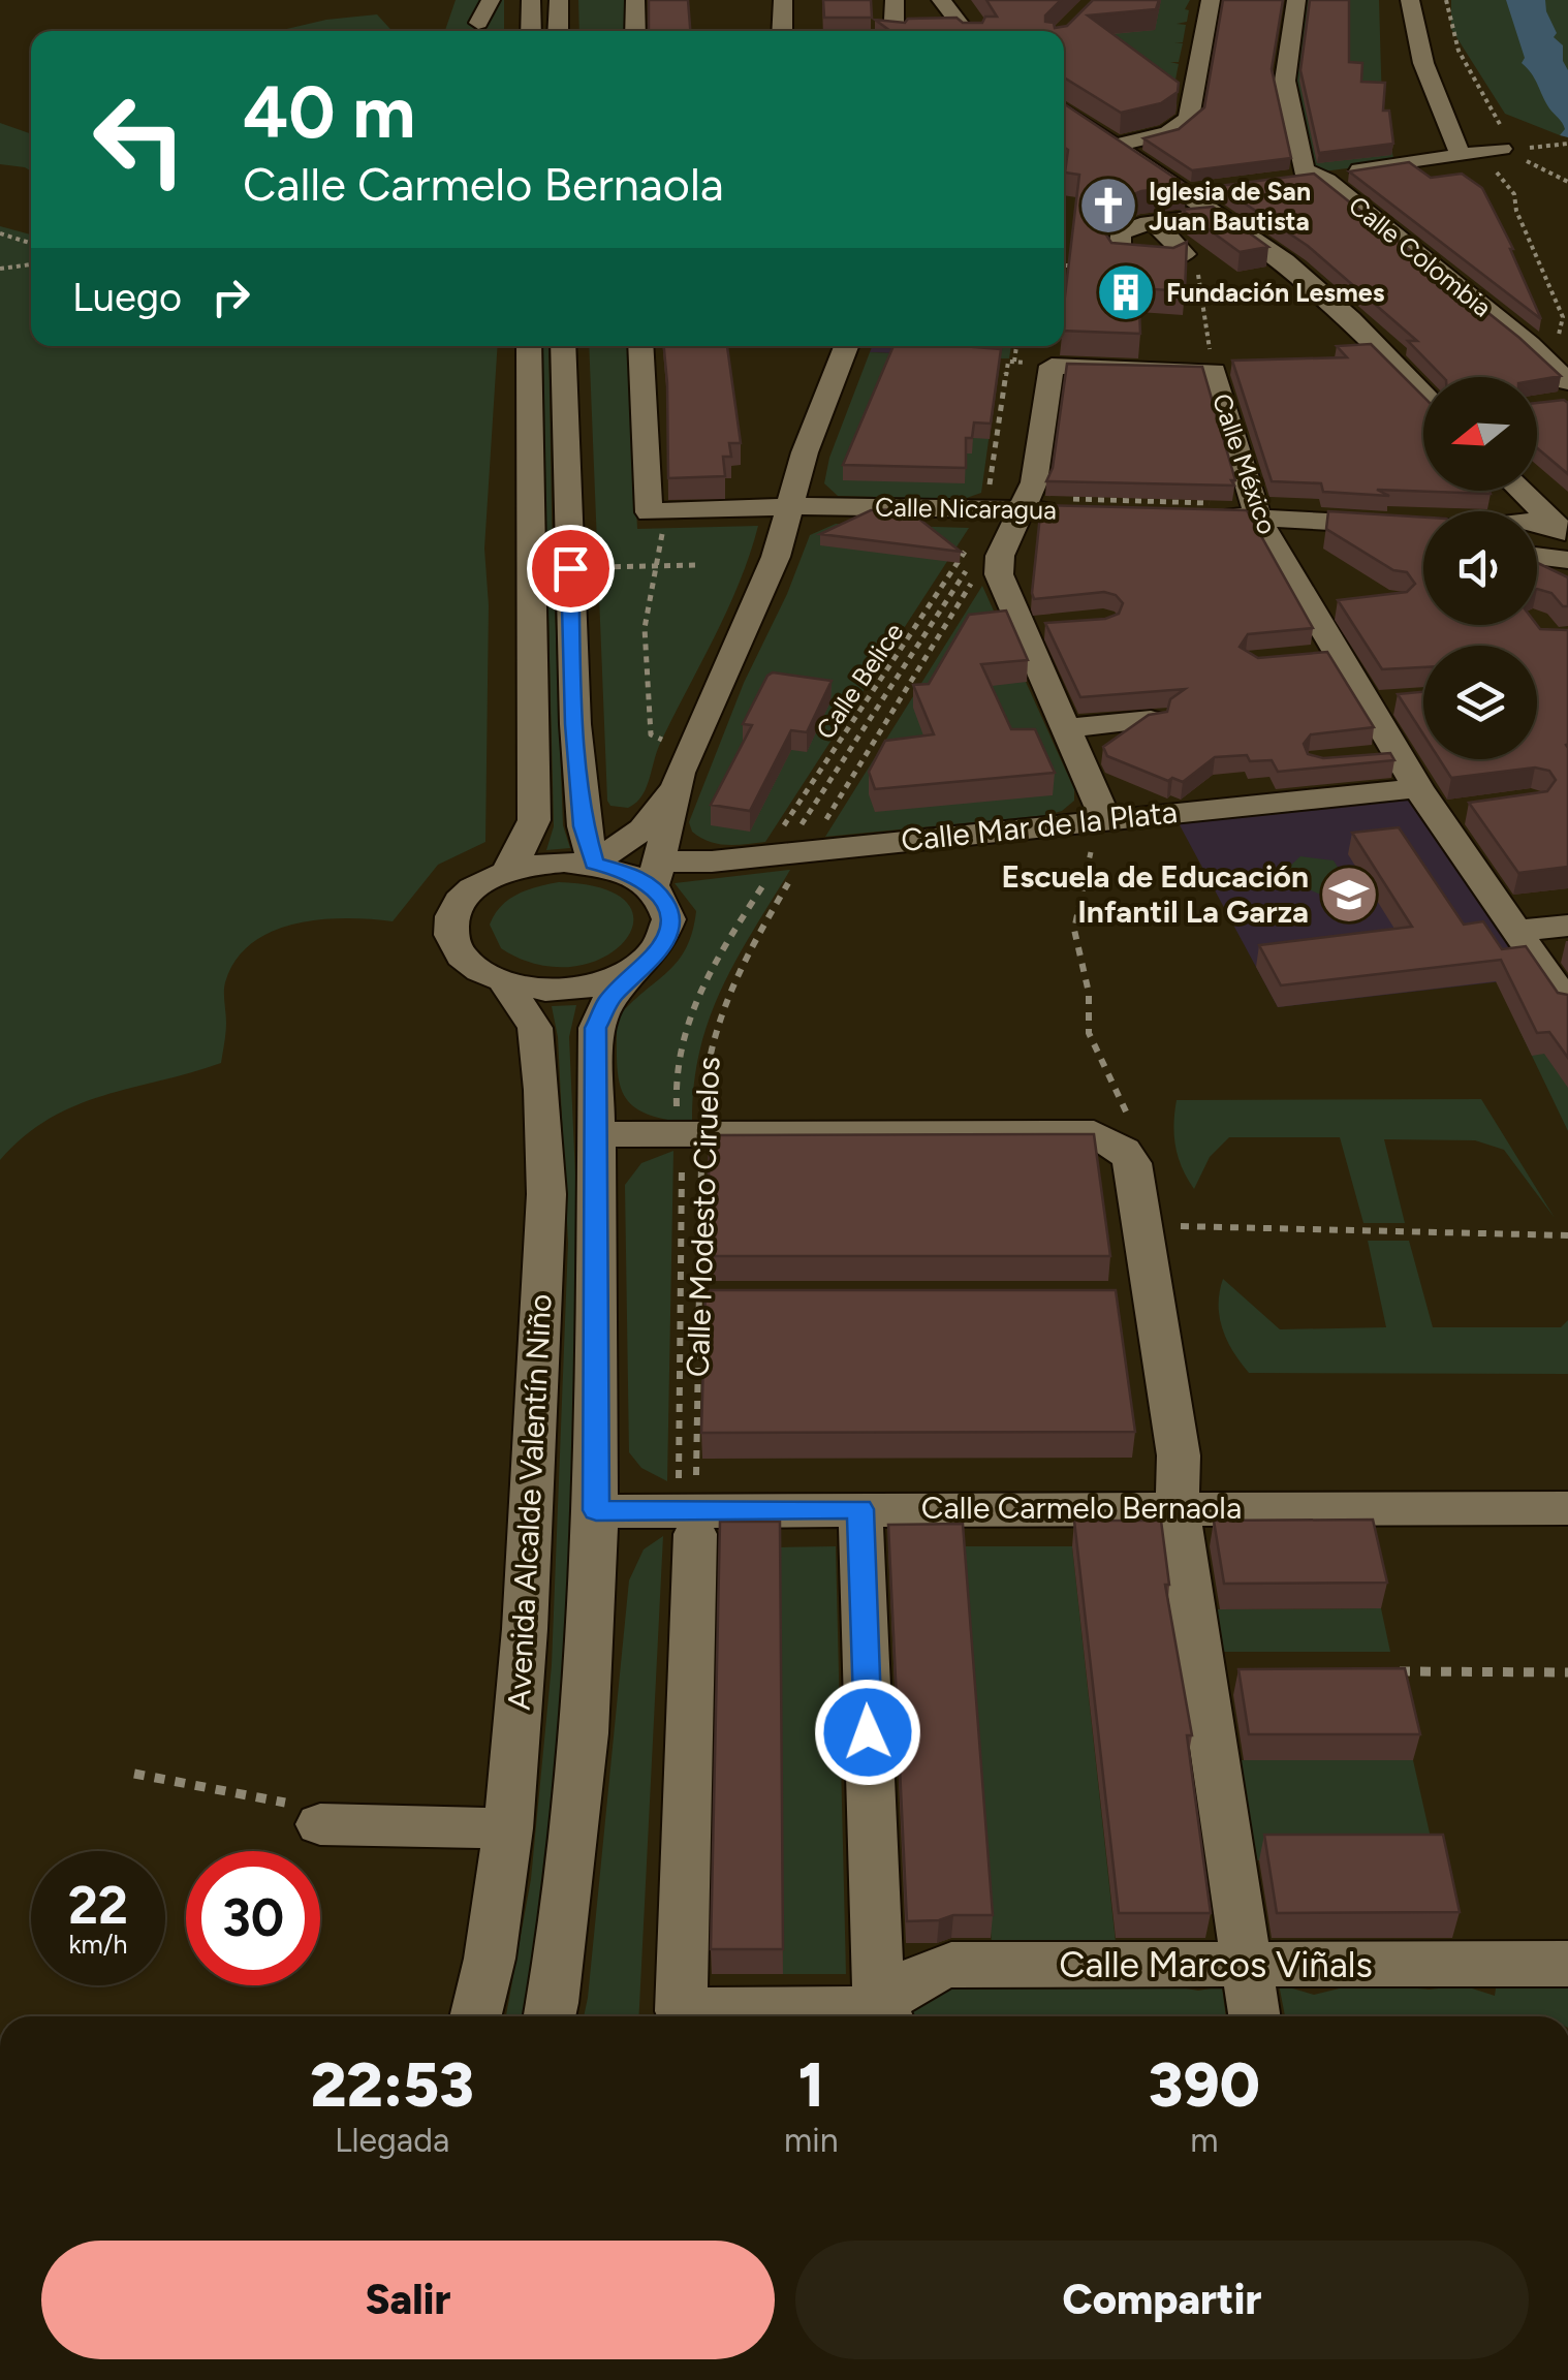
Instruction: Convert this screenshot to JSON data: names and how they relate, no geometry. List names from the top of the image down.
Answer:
{
  "streets": {
    "street": [
      "Calle Colombia",
      "Calle México",
      "Calle Nicaragua",
      "Calle Mar de la Plata",
      "Avenida Alcalde Valentín Niño",
      "Calle Carmelo Bernaola",
      "Calle Marcos Viñals"
    ],
    "path": ["Calle Belice", "Calle Modesto Ciruelos"]
  },
  "crossings": [
    ["Calle México", "Calle Mar de la Plata"],
    ["Calle Nicaragua", "Calle Belice"],
    ["Calle Belice", "Calle Mar de la Plata"],
    ["Calle Belice", "Calle Modesto Ciruelos"],
    ["Calle Mar de la Plata", "Calle Modesto Ciruelos"],
    ["Calle Mar de la Plata", "Avenida Alcalde Valentín Niño"],
    ["Calle Modesto Ciruelos", "Calle Carmelo Bernaola"],
    ["Avenida Alcalde Valentín Niño", "Calle Carmelo Bernaola"]
  ],
  "places": {
    "church": ["Iglesia de San Juan Bautista"],
    "building": ["Fundación Lesmes"],
    "school or university": ["Escuela de Educación Infantil La Garza"]
  },
  "north": "left",
  "page": {
    "turn": ["40 m", "Calle Carmelo Bernaola"],
    "then": "Luego",
    "speed": "22 km/h",
    "limit": "30",
    "eta": [
      "22:53",
      "Llegada",
      "1",
      "min",
      "390",
      "m"
    ],
    "buttons": ["Salir", "Compartir"]
  }
}
